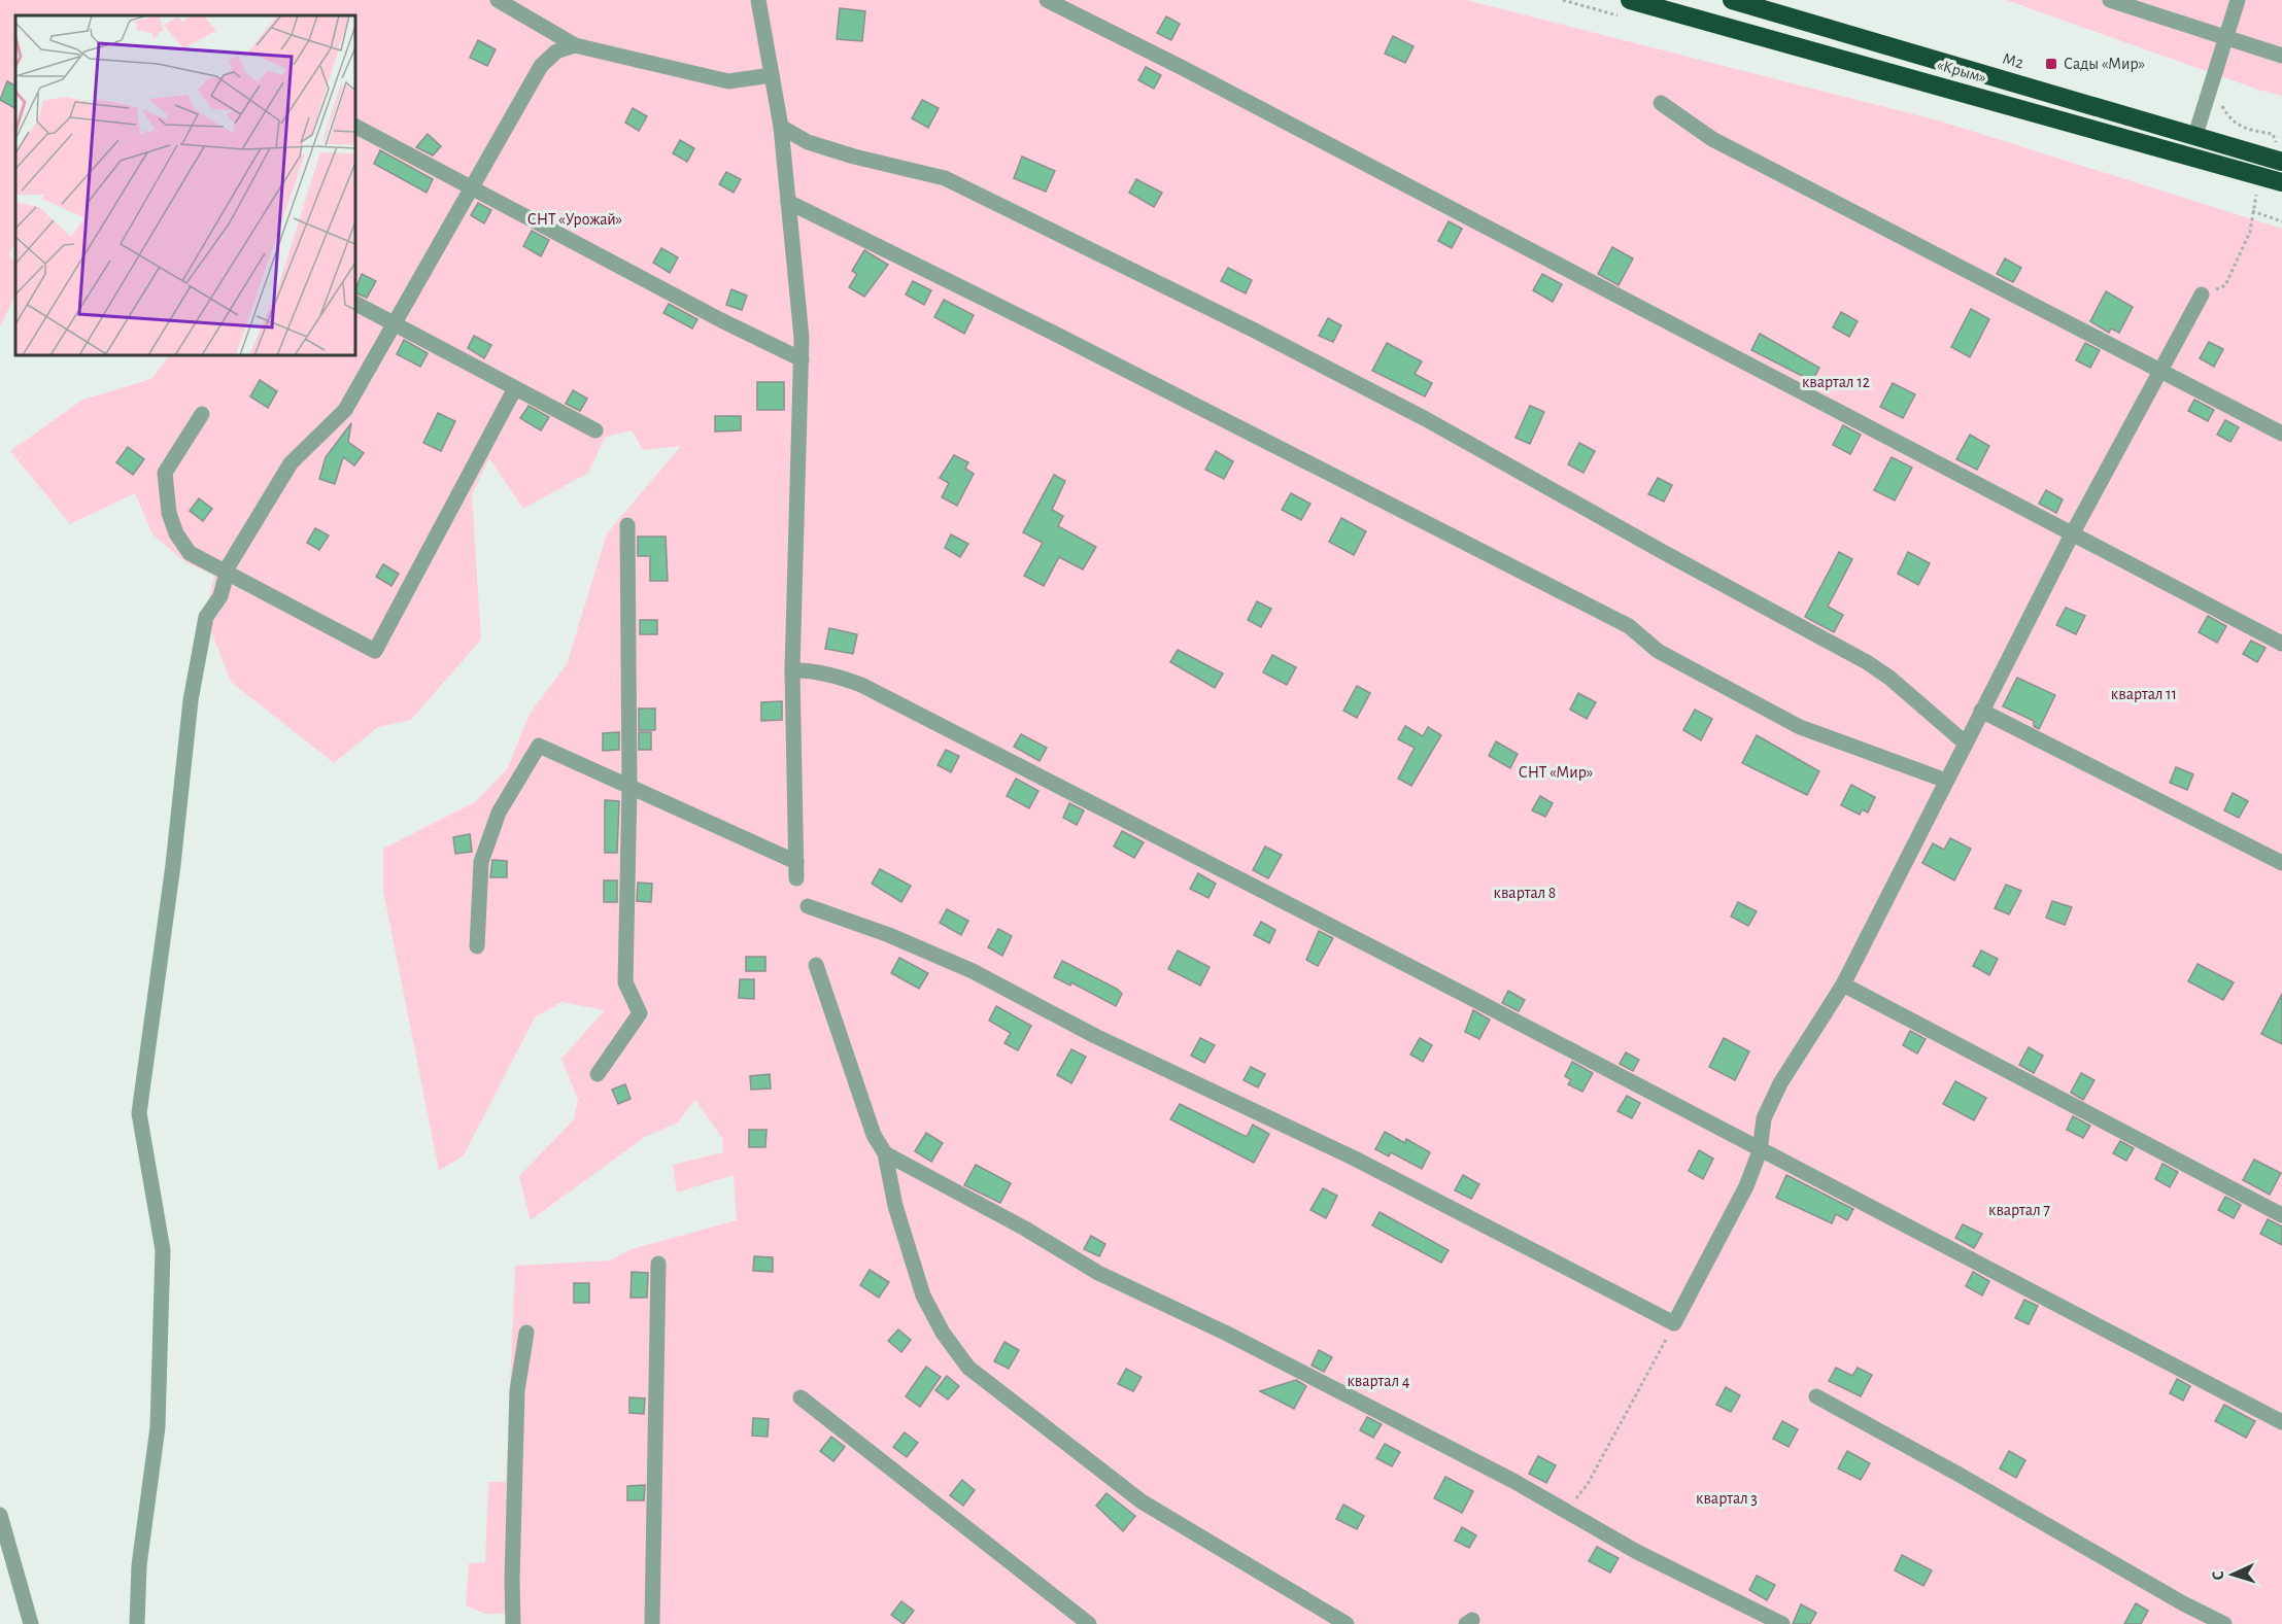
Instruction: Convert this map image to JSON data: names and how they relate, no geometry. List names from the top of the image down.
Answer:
{
  "streets": {
    "highway": ["М2", "«Крым»"]
  },
  "parks": [
    "СНТ «Урожай»",
    "квартал 12",
    "квартал 11",
    "СНТ «Мир»",
    "квартал 8",
    "квартал 7",
    "квартал 4",
    "квартал 3"
  ],
  "places": {
    "transit": ["Сады «Мир»"]
  },
  "north": "left"
}
